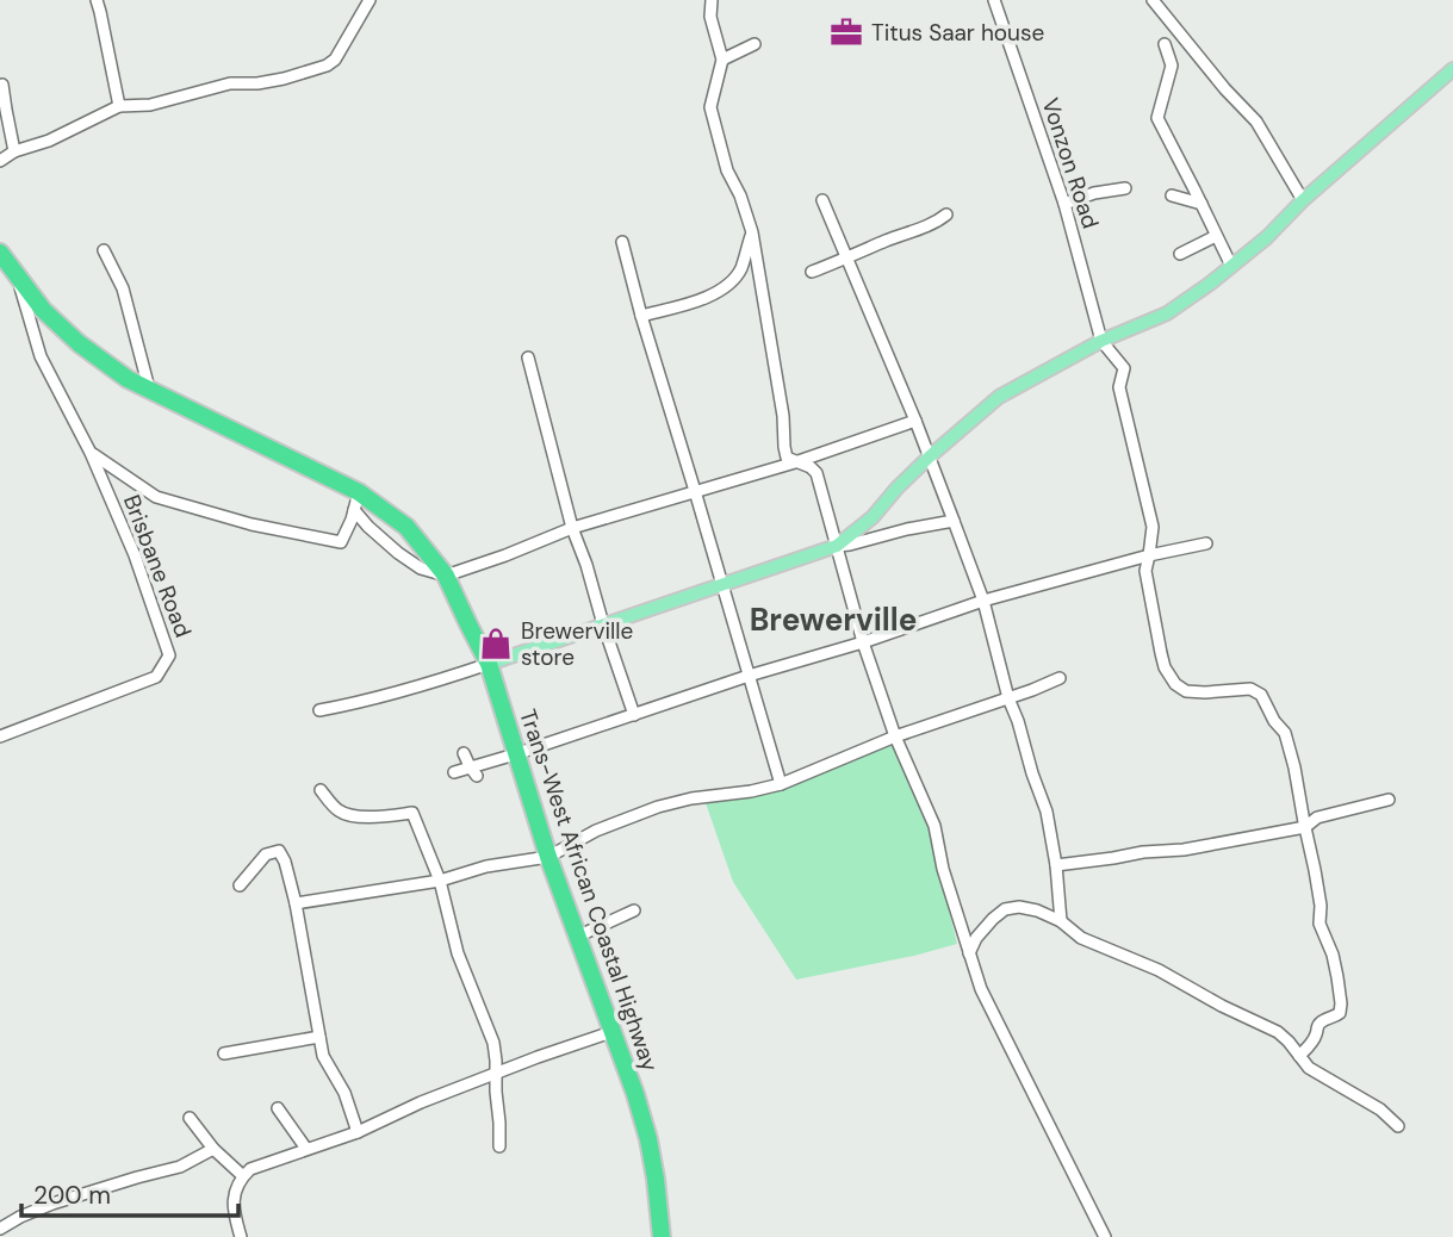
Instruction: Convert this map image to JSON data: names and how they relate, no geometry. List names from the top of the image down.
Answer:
{
  "streets": {
    "highway": ["Trans-West African Coastal Highway"],
    "street": ["Vonzon Road", "Brisbane Road"]
  },
  "districts": ["Brewerville"],
  "places": {
    "office": ["Titus Saar house"],
    "shop": ["Brewerville store"]
  },
  "scale_bar": "200 m"
}
